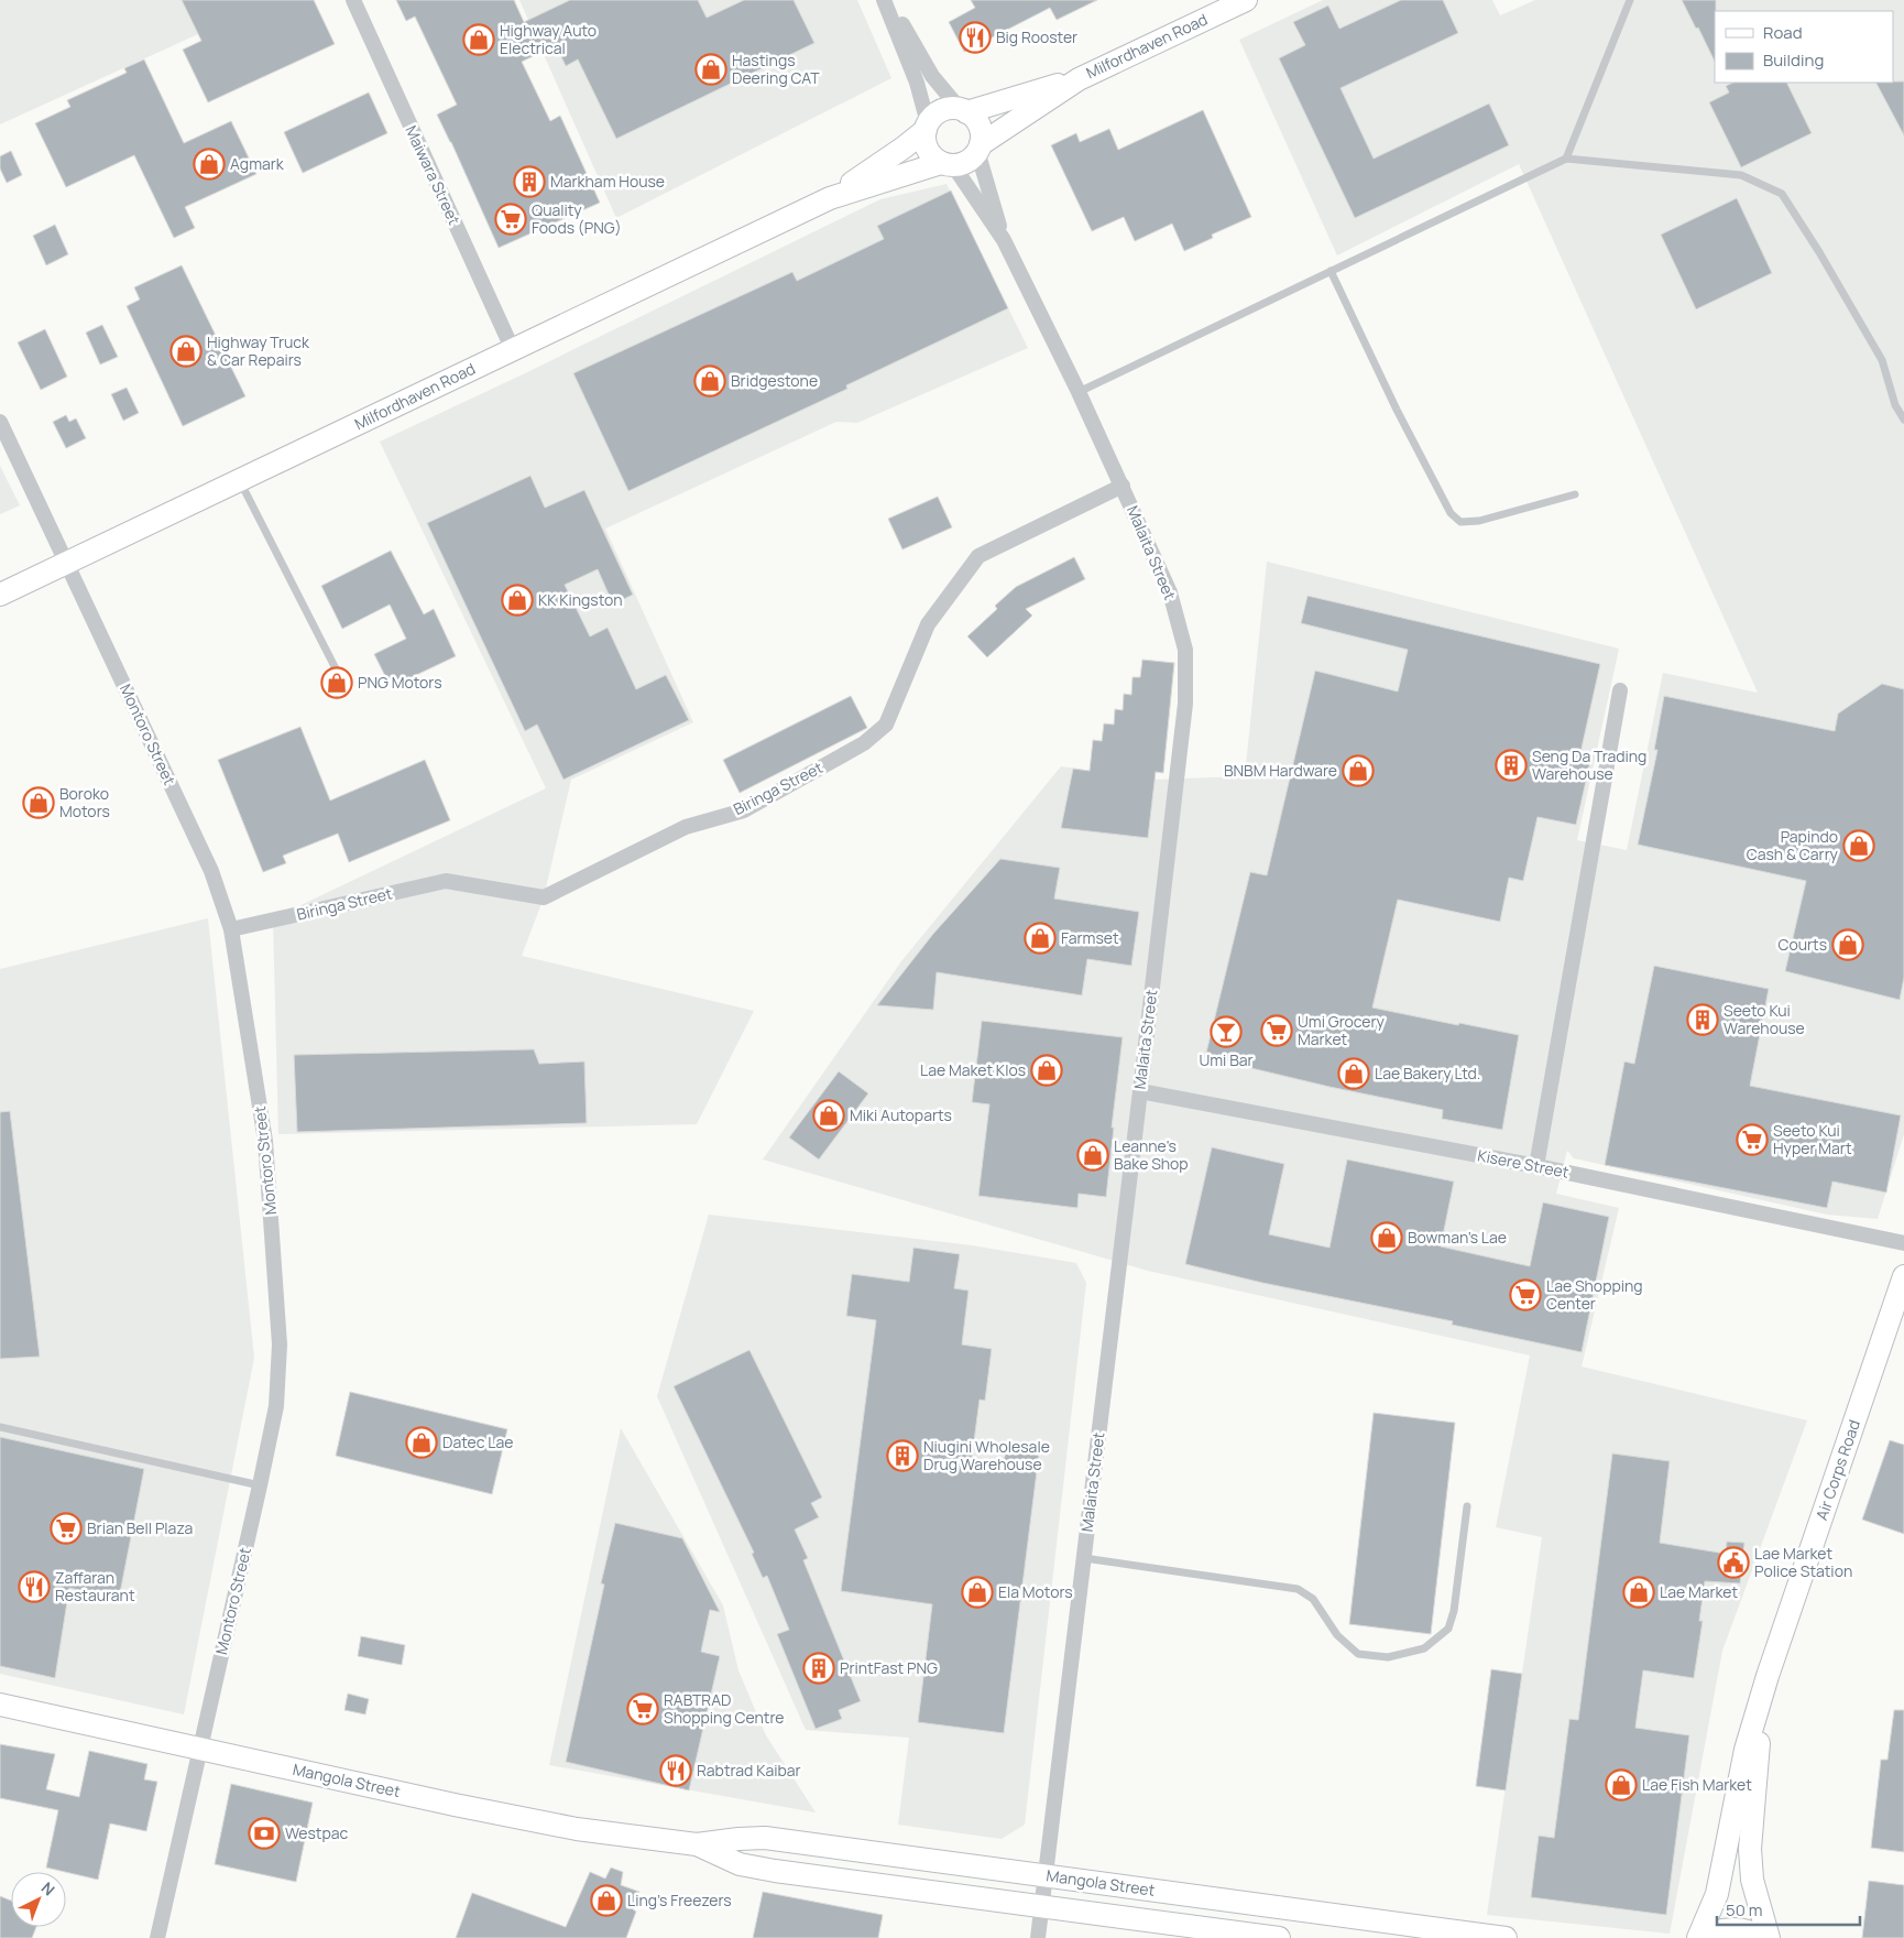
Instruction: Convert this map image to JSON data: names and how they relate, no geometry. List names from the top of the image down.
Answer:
{
  "streets": {
    "main road": ["Milfordhaven Road", "Air Corps Road", "Mangola Street"],
    "street": [
      "Maiwara Street",
      "Malaita Street",
      "Montoro Street",
      "Biringa Street",
      "Kisere Street"
    ]
  },
  "crossings": [
    ["Milfordhaven Road", "Maiwara Street"],
    ["Milfordhaven Road", "Malaita Street"],
    ["Milfordhaven Road", "Montoro Street"],
    ["Malaita Street", "Biringa Street"],
    ["Malaita Street", "Kisere Street"],
    ["Malaita Street", "Mangola Street"],
    ["Montoro Street", "Biringa Street"],
    ["Montoro Street", "Mangola Street"]
  ],
  "places": {
    "restaurant": ["Big Rooster", "Zaffaran Restaurant", "Rabtrad Kaibar"],
    "shop": [
      "Highway Auto Electrical",
      "Hastings Deering CAT",
      "Agmark",
      "Highway Truck & Car Repairs",
      "Bridgestone",
      "KK Kingston",
      "PNG Motors",
      "BNBM Hardware",
      "Boroko Motors",
      "Papindo Cash & Carry",
      "Farmset",
      "Courts",
      "Lae Maket Klos",
      "Lae Bakery Ltd.",
      "Miki Autoparts",
      "Leanne's Bake Shop",
      "Bowman's Lae",
      "Datec Lae",
      "Ela Motors",
      "Lae Market",
      "Lae Fish Market",
      "Ling's Freezers"
    ],
    "building": [
      "Markham House",
      "Seng Da Trading Warehouse",
      "Seeto Kui Warehouse",
      "Niugini Wholesale Drug Warehouse",
      "PrintFast PNG"
    ],
    "supermarket": [
      "Quality Foods (PNG)",
      "Umi Grocery Market",
      "Seeto Kui Hyper Mart",
      "Lae Shopping Center",
      "Brian Bell Plaza",
      "RABTRAD Shopping Centre"
    ],
    "bar": ["Umi Bar"],
    "public building": ["Lae Market Police Station"],
    "bank": ["Westpac"]
  },
  "legend": ["Road", "Building"],
  "scale_bar": "50 m",
  "north": "top right"
}
